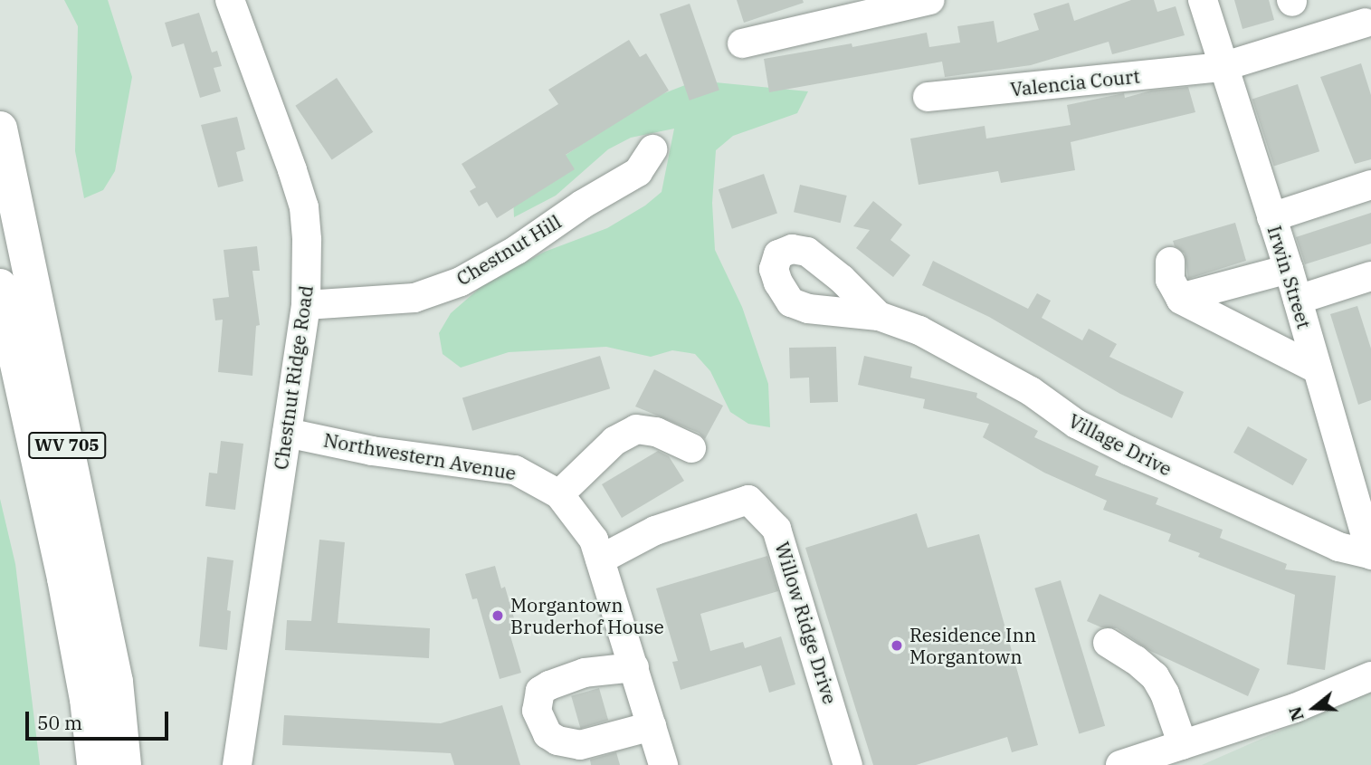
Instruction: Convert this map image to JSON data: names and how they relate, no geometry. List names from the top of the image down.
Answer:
{
  "streets": {
    "main road": ["WV 705"],
    "street": [
      "Valencia Court",
      "Chestnut Hill",
      "Irwin Street",
      "Chestnut Ridge Road",
      "Village Drive",
      "Northwestern Avenue",
      "Willow Ridge Drive"
    ]
  },
  "crossings": [
    ["Valencia Court", "Irwin Street"],
    ["Chestnut Hill", "Chestnut Ridge Road"],
    ["Irwin Street", "Village Drive"],
    ["Chestnut Ridge Road", "Northwestern Avenue"],
    ["Northwestern Avenue", "Willow Ridge Drive"]
  ],
  "places": ["Morgantown Bruderhof House", "Residence Inn Morgantown"],
  "scale_bar": "50 m",
  "north": "left"
}
